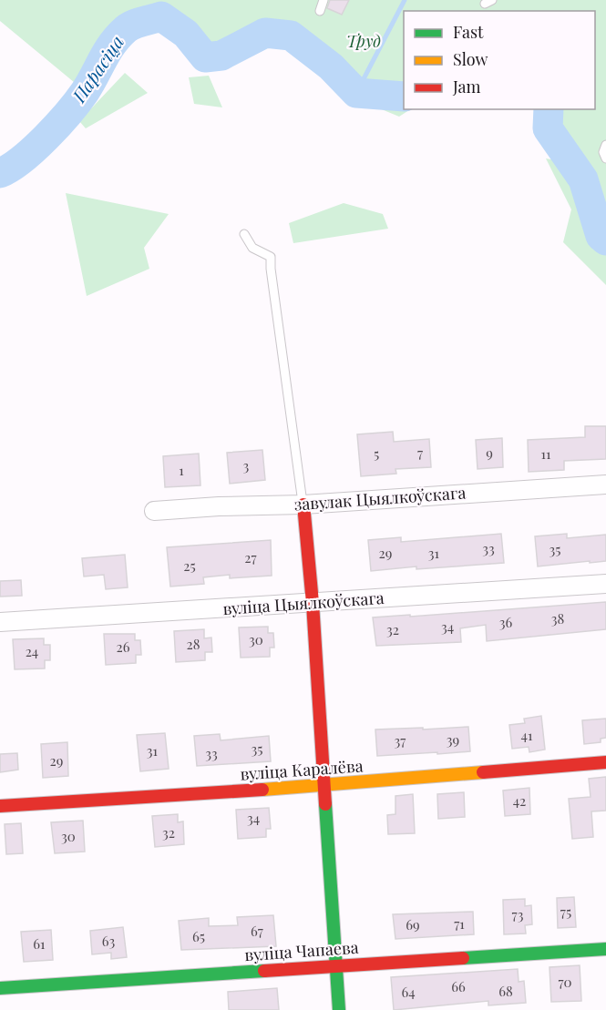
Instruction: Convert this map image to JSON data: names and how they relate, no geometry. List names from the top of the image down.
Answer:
{
  "streets": {
    "street": [
      "завулак Цыялкоўскага",
      "вуліца Цыялкоўскага",
      "вуліца Каралёва",
      "вуліца Чапаева"
    ]
  },
  "water": ["Парасіца"],
  "parks": ["Труд"],
  "house_numbers": [
    "7",
    "9",
    "5",
    "11",
    "3",
    "1",
    "33",
    "35",
    "29",
    "31",
    "27",
    "25",
    "38",
    "36",
    "34",
    "32",
    "30",
    "28",
    "26",
    "24",
    "41",
    "39",
    "37",
    "35",
    "31",
    "33",
    "29",
    "42",
    "34",
    "32",
    "30",
    "75",
    "73",
    "71",
    "69",
    "67",
    "65",
    "63",
    "61",
    "70",
    "66",
    "68",
    "64"
  ],
  "legend": ["Fast", "Slow", "Jam"]
}
